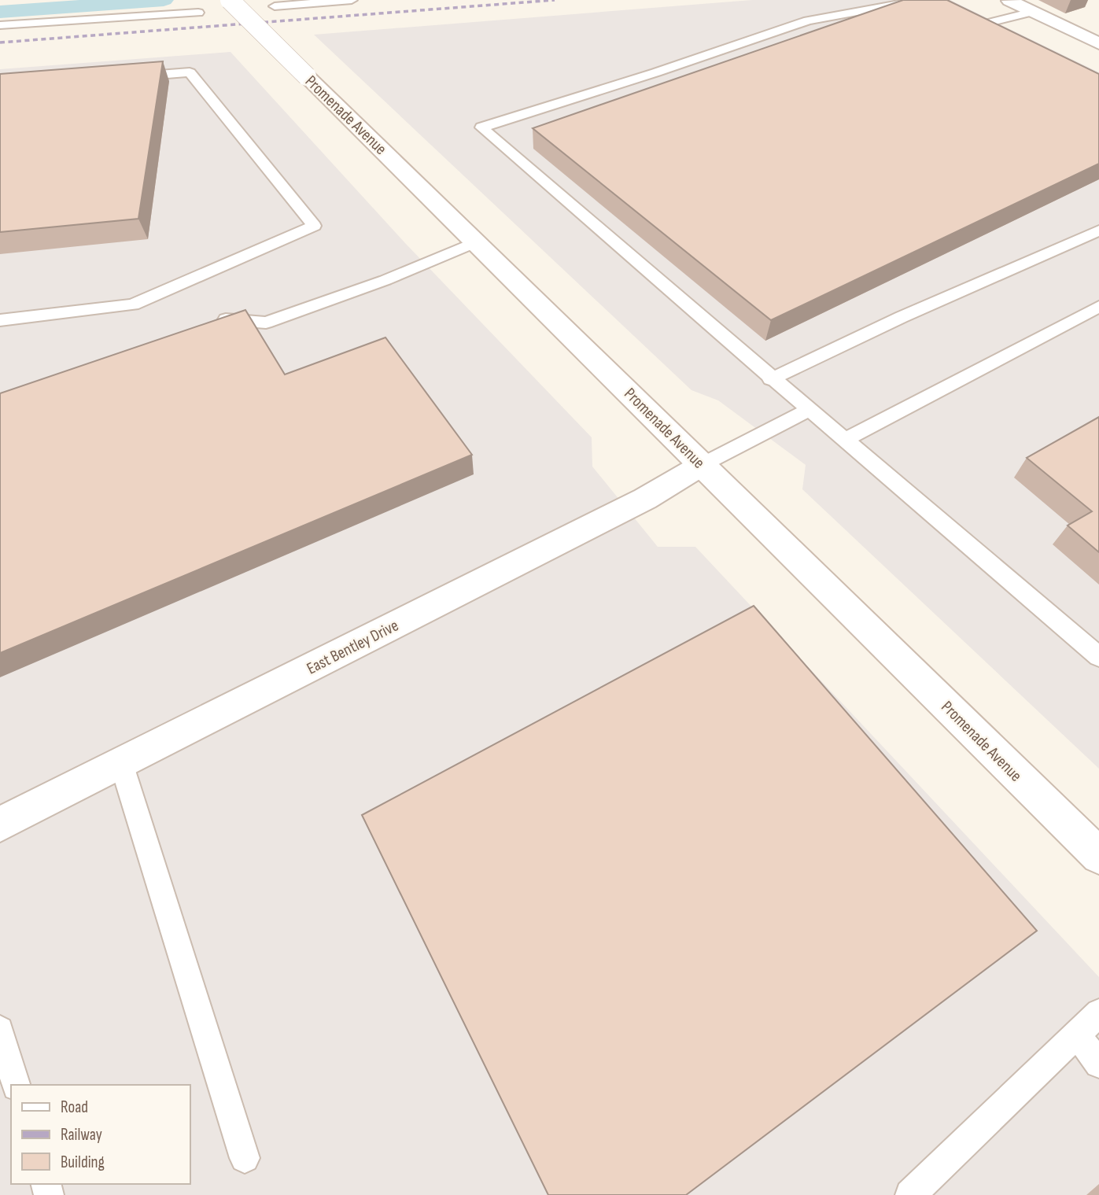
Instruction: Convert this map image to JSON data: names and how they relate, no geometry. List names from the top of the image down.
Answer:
{
  "streets": {
    "main road": ["Promenade Avenue", "East Bentley Drive"]
  },
  "crossings": [
    ["Promenade Avenue", "East Bentley Drive"]
  ],
  "legend": ["Road", "Railway", "Building"]
}
